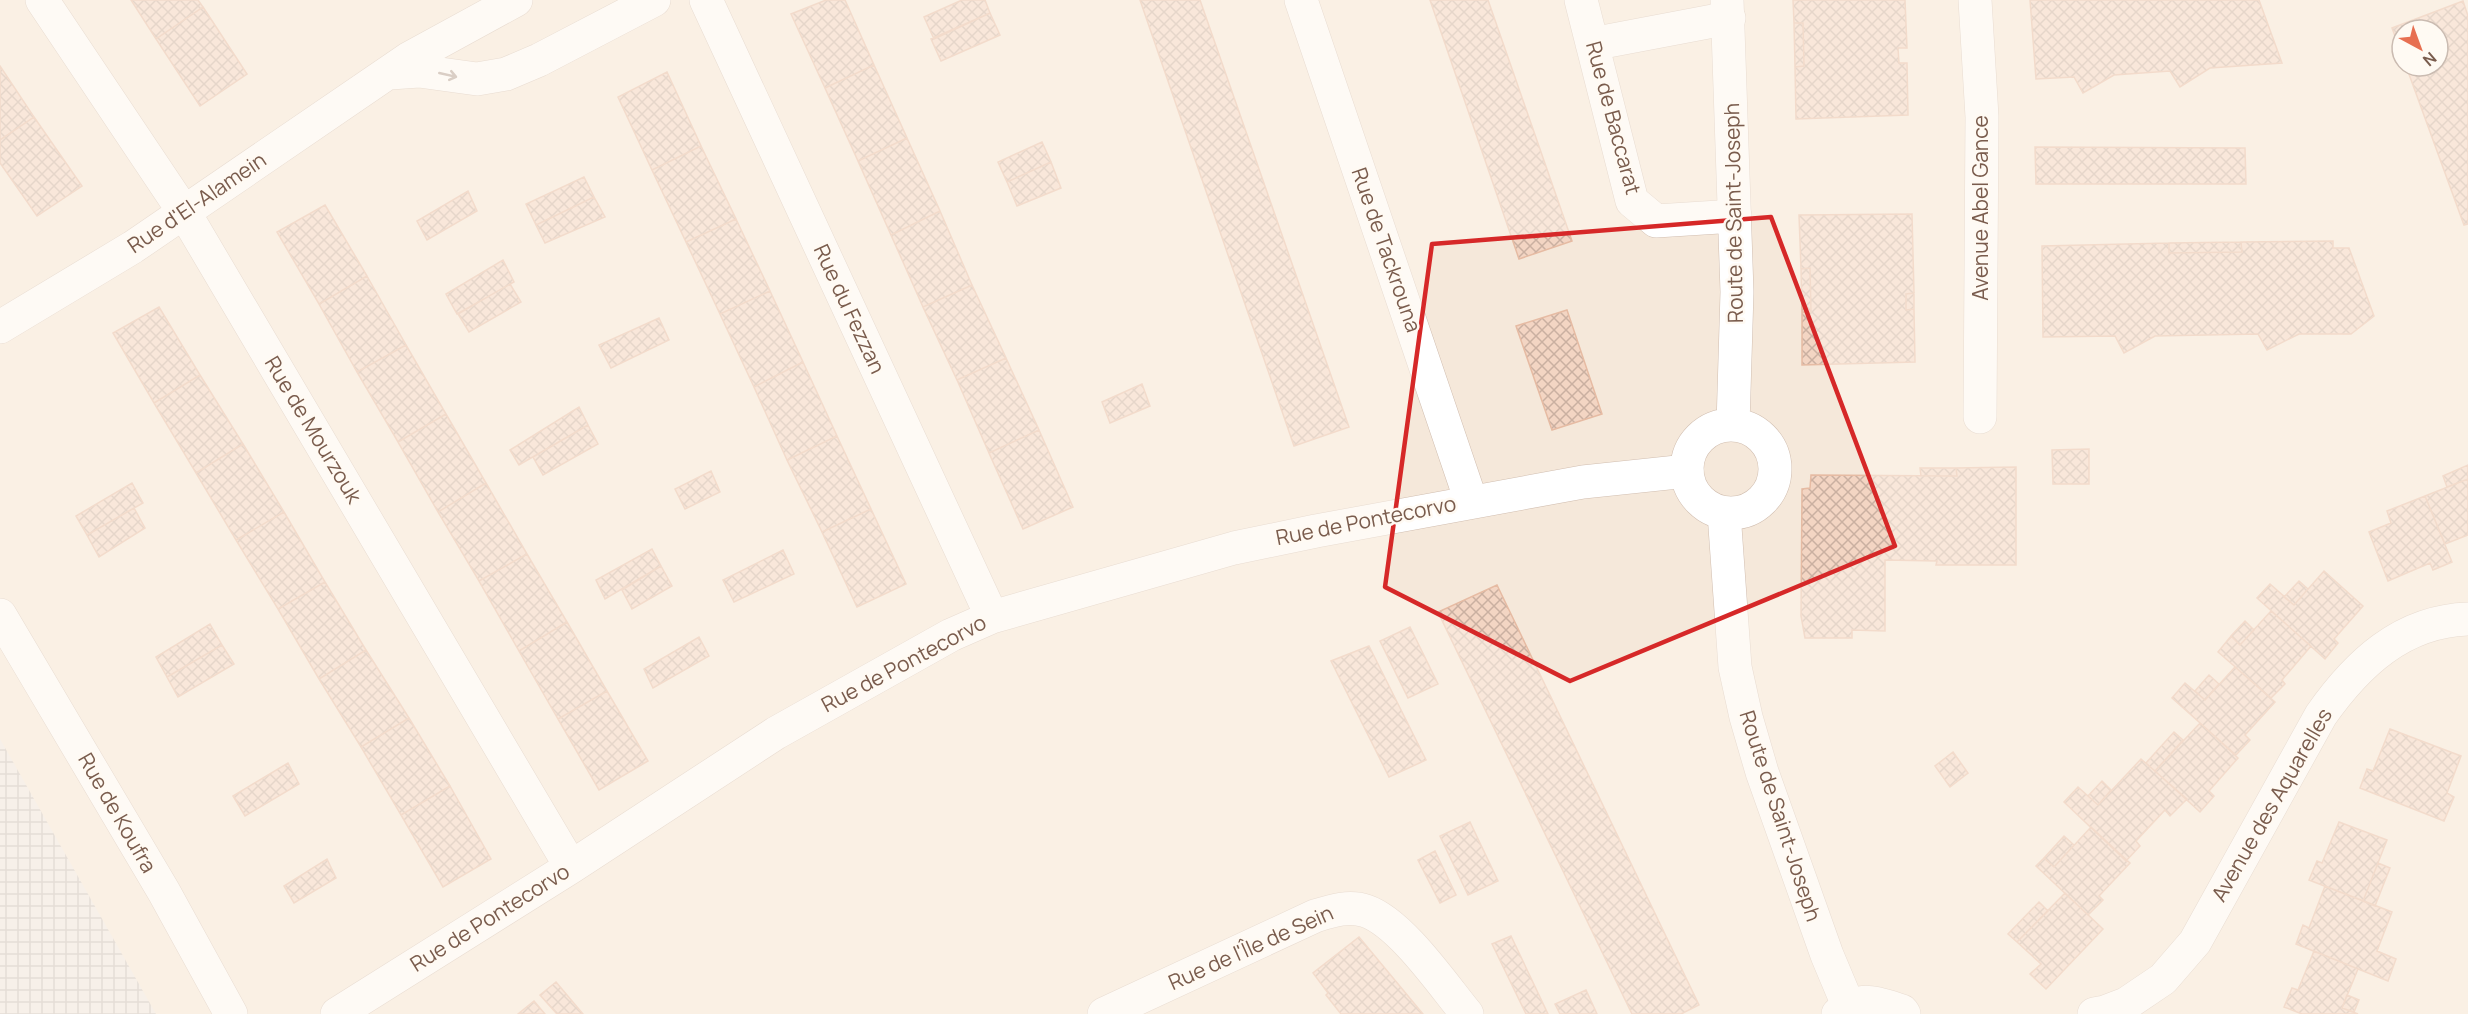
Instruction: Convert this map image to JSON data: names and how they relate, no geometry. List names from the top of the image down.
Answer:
{
  "streets": {
    "street": [
      "Rue de Baccarat",
      "Rue d'El-Alamein",
      "Avenue Abel Gance",
      "Route de Saint-Joseph",
      "Rue de Tackrouna",
      "Rue du Fezzan",
      "Rue de Mourzouk",
      "Rue de Pontecorvo",
      "Avenue des Aquarelles",
      "Rue de Koufra",
      "Rue de l'Île de Sein"
    ]
  },
  "crossings": [
    ["Rue de Baccarat", "Route de Saint-Joseph"],
    ["Rue d'El-Alamein", "Rue de Mourzouk"],
    ["Route de Saint-Joseph", "Rue de Pontecorvo"],
    ["Rue de Tackrouna", "Rue de Pontecorvo"],
    ["Rue du Fezzan", "Rue de Pontecorvo"],
    ["Rue de Mourzouk", "Rue de Pontecorvo"]
  ],
  "north": "bottom right"
}
